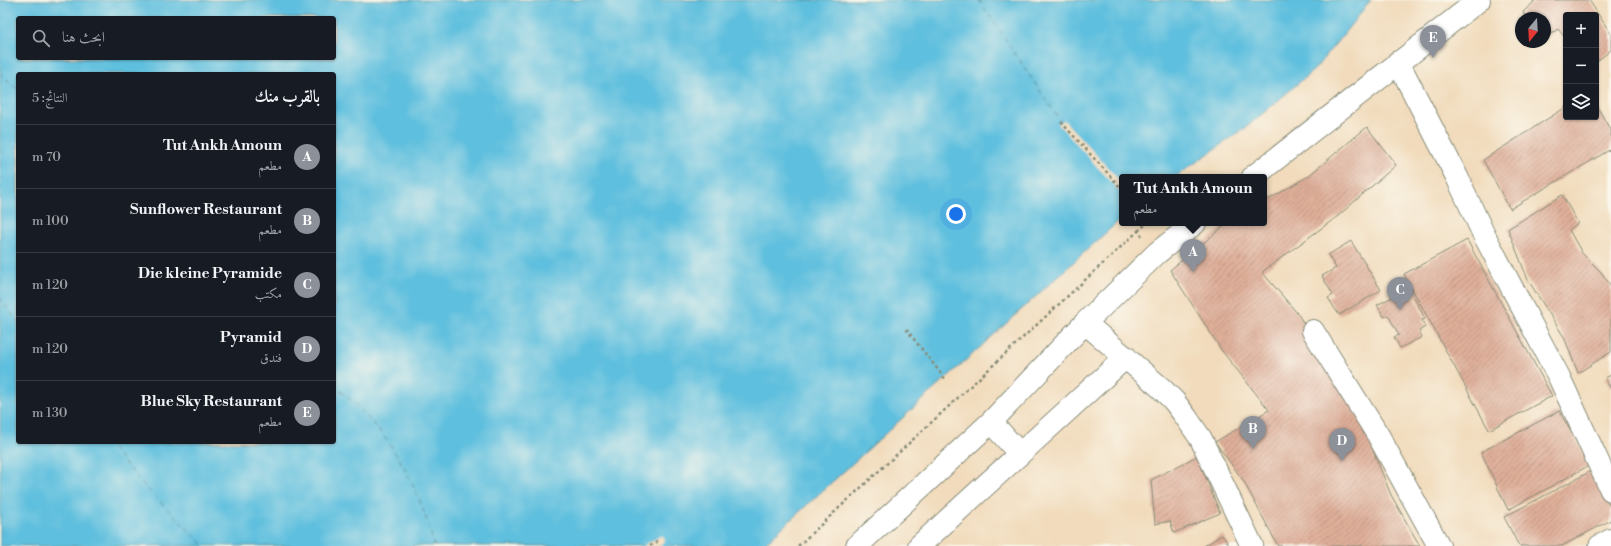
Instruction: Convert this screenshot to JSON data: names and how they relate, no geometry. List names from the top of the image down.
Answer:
{
  "north": "bottom",
  "page": {
    "map_buttons": ["+", "−"],
    "search": "ابحث هنا",
    "pins": [
      "E",
      "A",
      "C",
      "B",
      "D"
    ],
    "heading": ["بالقرب منك", "النتائج: 5"],
    "list": [
      {
        "mark": "A",
        "name": "Tut Ankh Amoun",
        "note": "مطعم",
        "value": "70 m"
      },
      {
        "mark": "B",
        "name": "Sunflower Restaurant",
        "note": "مطعم",
        "value": "100 m"
      },
      {
        "mark": "C",
        "name": "Die kleine Pyramide",
        "note": "مكتب",
        "value": "120 m"
      },
      {
        "mark": "D",
        "name": "Pyramid",
        "note": "فندق",
        "value": "120 m"
      },
      {
        "mark": "E",
        "name": "Blue Sky Restaurant",
        "note": "مطعم",
        "value": "130 m"
      }
    ],
    "popup": ["Tut Ankh Amoun", "مطعم"]
  }
}
